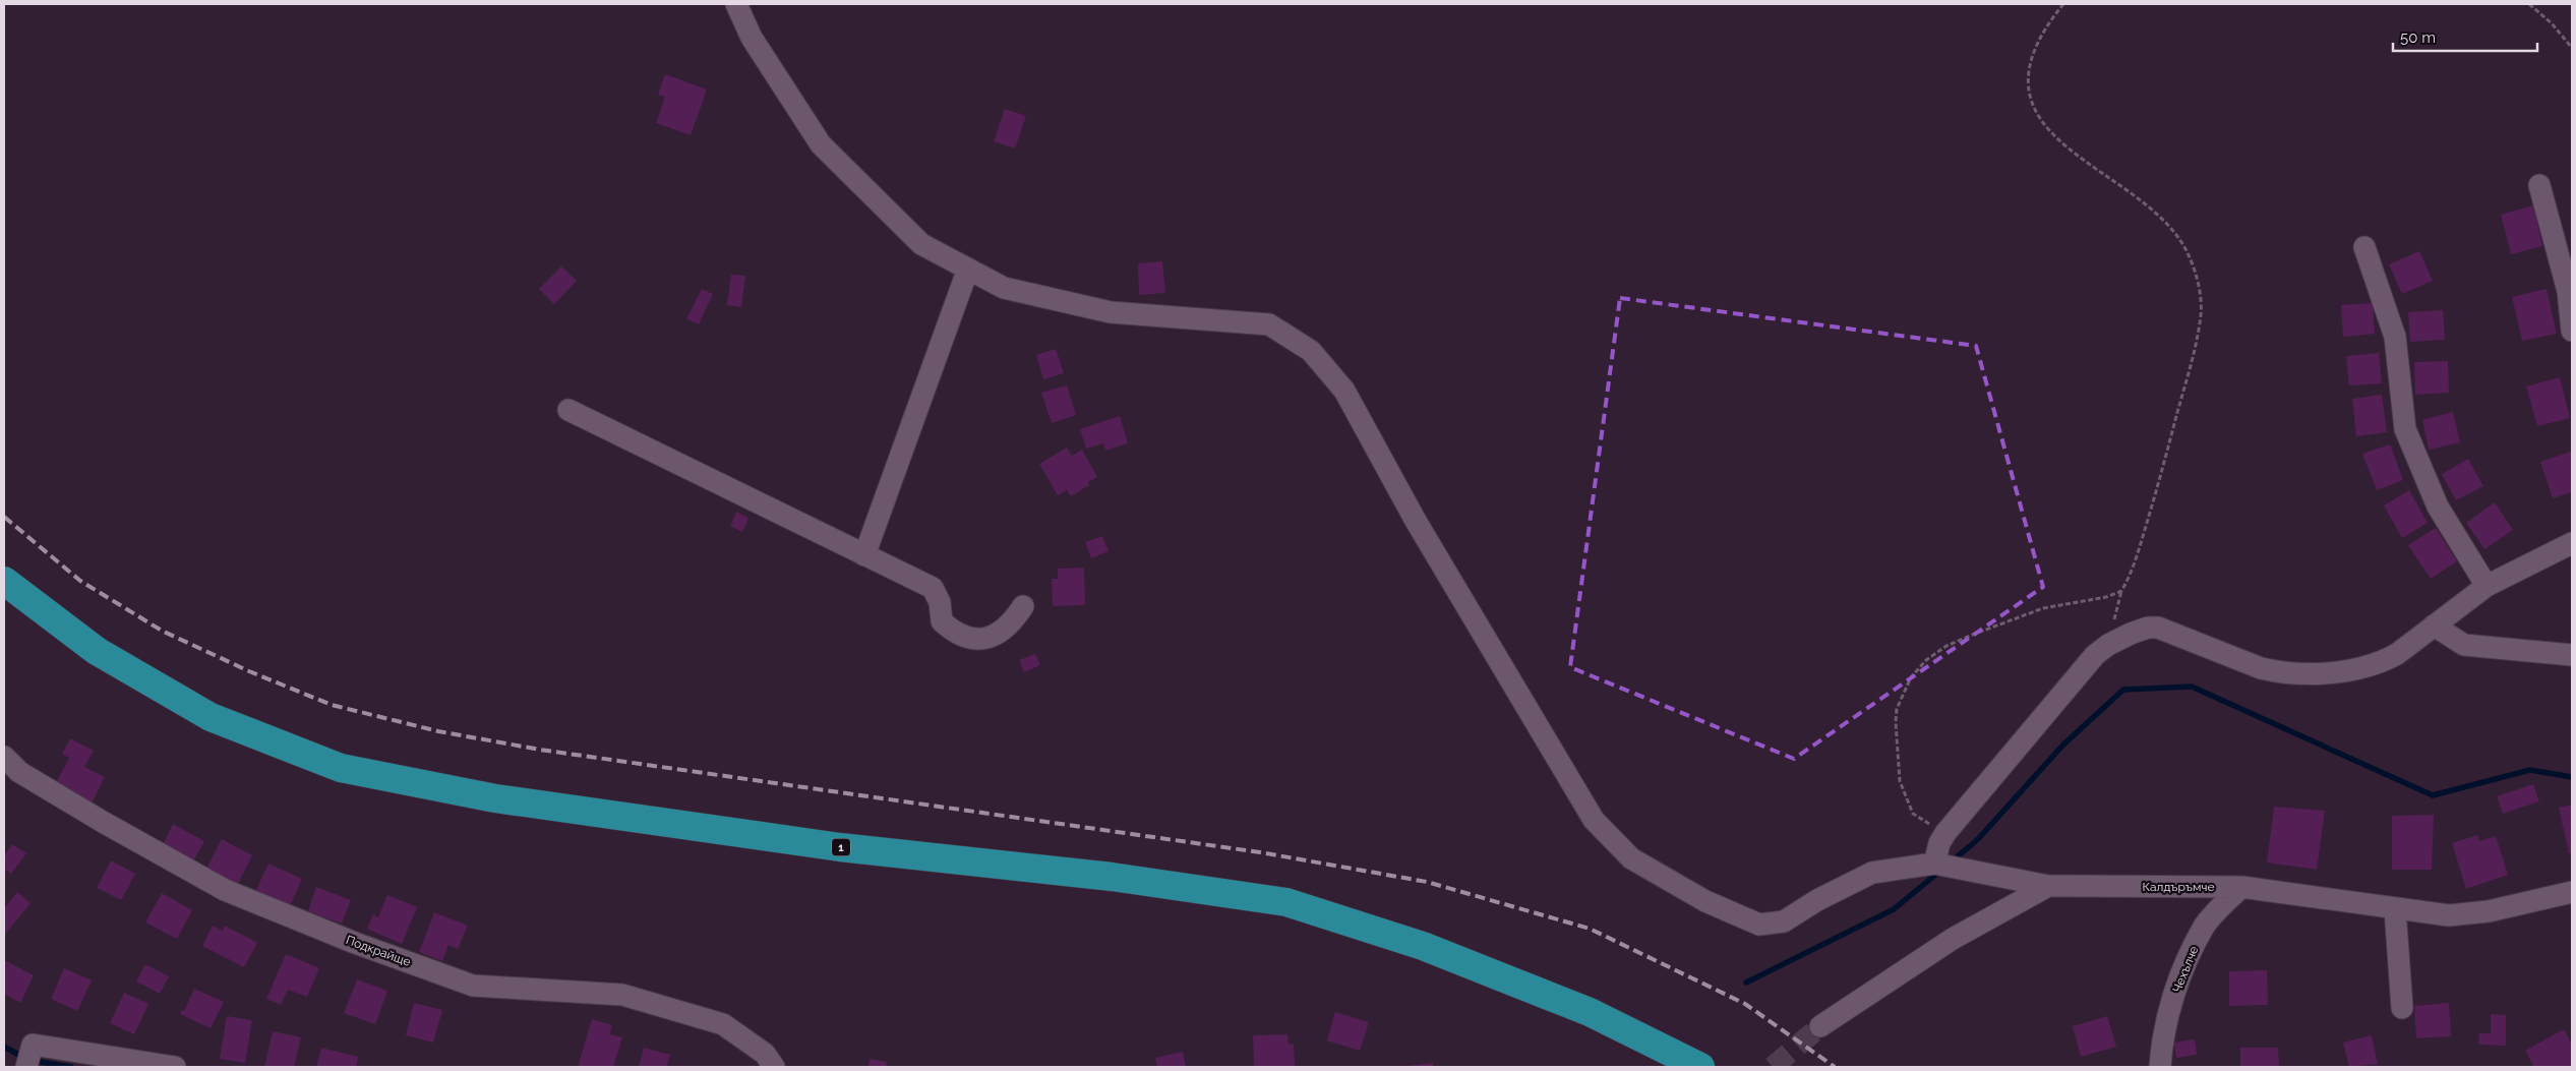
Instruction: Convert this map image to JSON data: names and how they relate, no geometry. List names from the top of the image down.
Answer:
{
  "streets": {
    "highway": ["1"],
    "street": ["Калдъръмче", "Подкрайще", "Чехълче"]
  },
  "crossings": [
    ["Калдъръмче", "Чехълче"]
  ],
  "scale_bar": "50 m"
}
